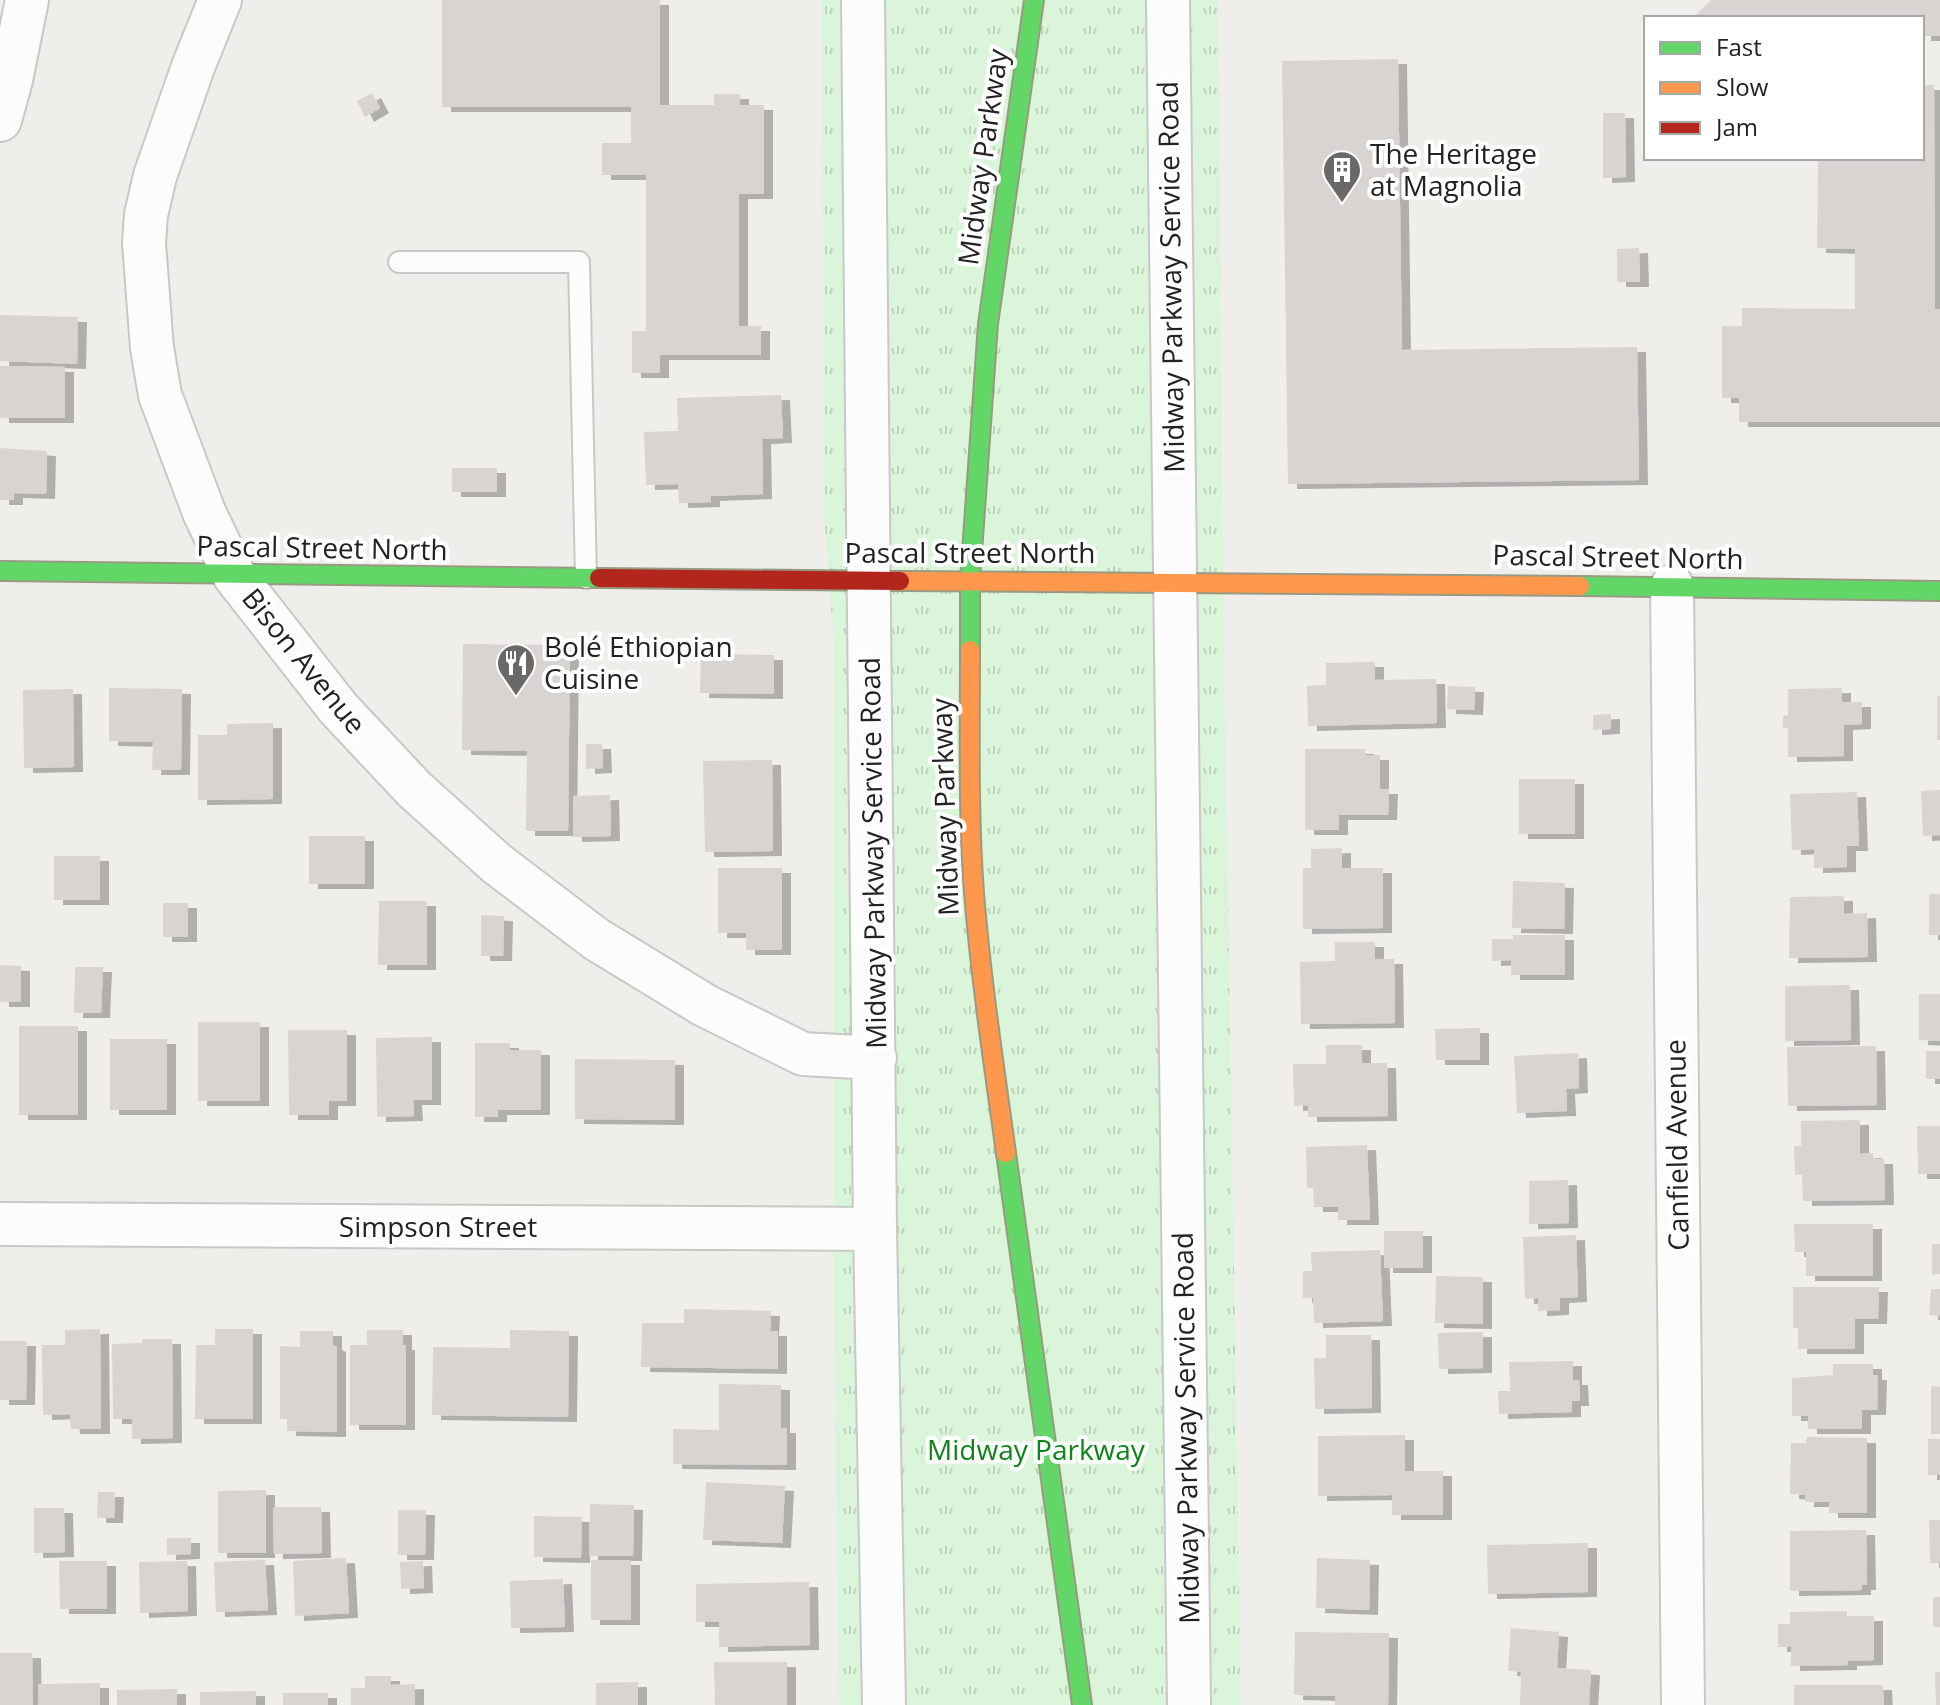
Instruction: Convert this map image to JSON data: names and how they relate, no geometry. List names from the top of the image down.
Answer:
{
  "streets": {
    "street": [
      "Midway Parkway",
      "Midway Parkway Service Road",
      "Pascal Street North",
      "Bison Avenue",
      "Canfield Avenue",
      "Simpson Street"
    ]
  },
  "crossings": [
    ["Midway Parkway", "Pascal Street North"],
    ["Midway Parkway Service Road", "Pascal Street North"],
    ["Midway Parkway Service Road", "Bison Avenue"],
    ["Midway Parkway Service Road", "Simpson Street"],
    ["Pascal Street North", "Bison Avenue"],
    ["Pascal Street North", "Canfield Avenue"]
  ],
  "parks": ["Midway Parkway"],
  "places": {
    "building": ["The Heritage at Magnolia"],
    "restaurant": ["Bolé Ethiopian Cuisine"]
  },
  "legend": ["Fast", "Slow", "Jam"]
}
